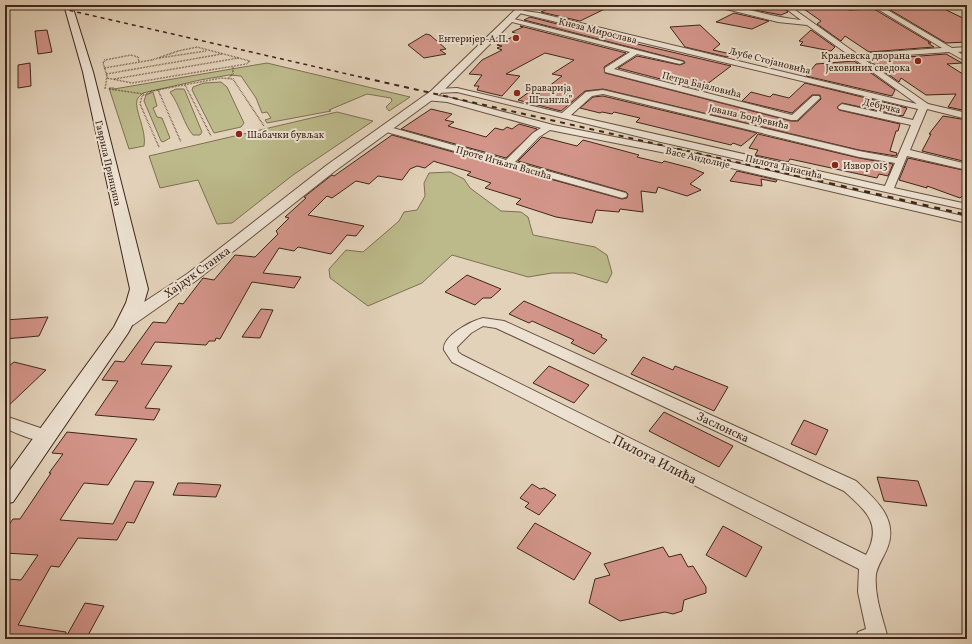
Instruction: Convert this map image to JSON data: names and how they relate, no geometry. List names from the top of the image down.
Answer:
{
  "streets": {
    "main road": ["Гаврила Принципа", "Хајдук Станка"],
    "street": [
      "Кнеза Мирослава",
      "Љубе Стојановића",
      "Петра Бајаловића",
      "Дебрчка",
      "Јована Ђорђевића",
      "Васе Андолије",
      "Проте Игњата Васића",
      "Пилота Танасића",
      "Заслонска",
      "Пилота Илића"
    ]
  },
  "crossings": [
    ["Кнеза Мирослава", "Петра Бајаловића"],
    ["Јована Ђорђевића", "Пилота Танасића"],
    ["Васе Андолије", "Пилота Танасића"],
    ["Васе Андолије", "Хајдук Станка"],
    ["Проте Игњата Васића", "Хајдук Станка"],
    ["Гаврила Принципа", "Хајдук Станка"],
    ["Пилота Танасића", "Хајдук Станка"],
    ["Заслонска", "Пилота Илића"]
  ],
  "places": [
    "Ентеријер-А.П.",
    "Краљевска дворана Јеховиних сведока",
    "Браварија „Штангла”",
    "Шабачки бувљак",
    "Извор 015"
  ]
}
